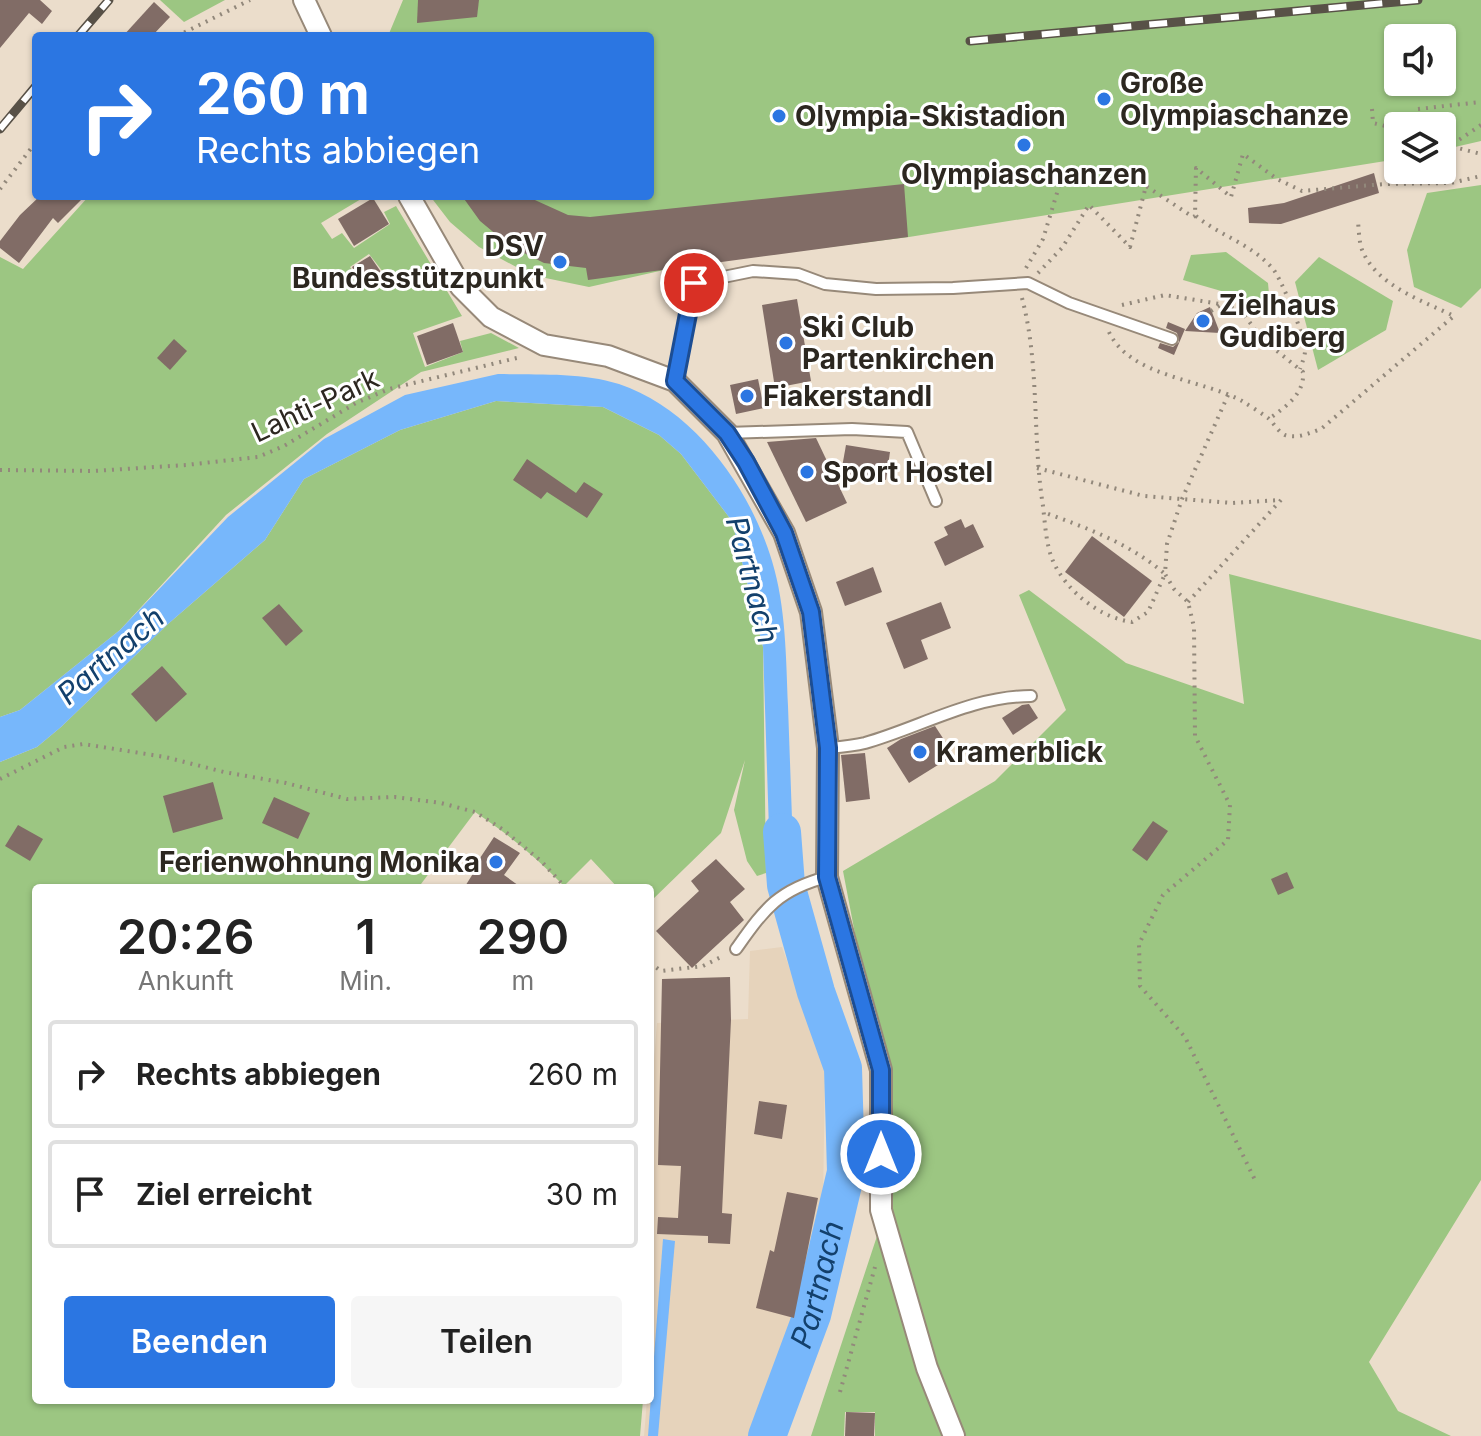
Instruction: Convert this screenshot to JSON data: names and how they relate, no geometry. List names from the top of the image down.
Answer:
{
  "streets": {
    "path": ["Lahti-Park"]
  },
  "water": ["Partnach"],
  "places": [
    "Große Olympiaschanze",
    "Olympia-Skistadion",
    "Olympiaschanzen",
    "DSV Bundesstützpunkt",
    "Zielhaus Gudiberg",
    "Ski Club Partenkirchen",
    "Fiakerstandl",
    "Sport Hostel",
    "Kramerblick",
    "Ferienwohnung Monika"
  ],
  "page": {
    "turn": ["260 m", "Rechts abbiegen"],
    "eta": [
      "20:26",
      "Ankunft",
      "1",
      "Min.",
      "290",
      "m"
    ],
    "list": [
      {
        "name": "Rechts abbiegen",
        "value": "260 m"
      },
      {
        "name": "Ziel erreicht",
        "value": "30 m"
      }
    ],
    "buttons": ["Beenden", "Teilen"]
  }
}
